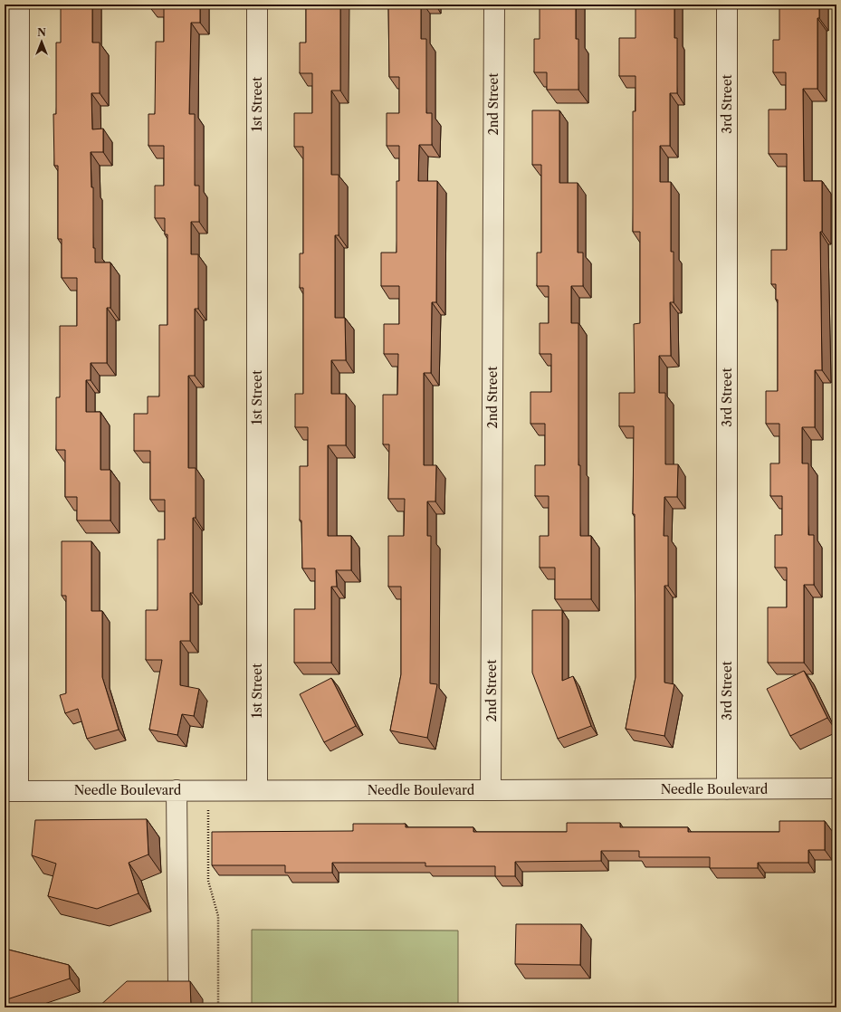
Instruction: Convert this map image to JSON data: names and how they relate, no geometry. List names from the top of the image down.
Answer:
{
  "streets": {
    "street": [
      "1st Street",
      "2nd Street",
      "3rd Street",
      "Needle Boulevard"
    ]
  },
  "crossings": [
    ["1st Street", "Needle Boulevard"],
    ["2nd Street", "Needle Boulevard"],
    ["3rd Street", "Needle Boulevard"]
  ],
  "north": "top"
}
